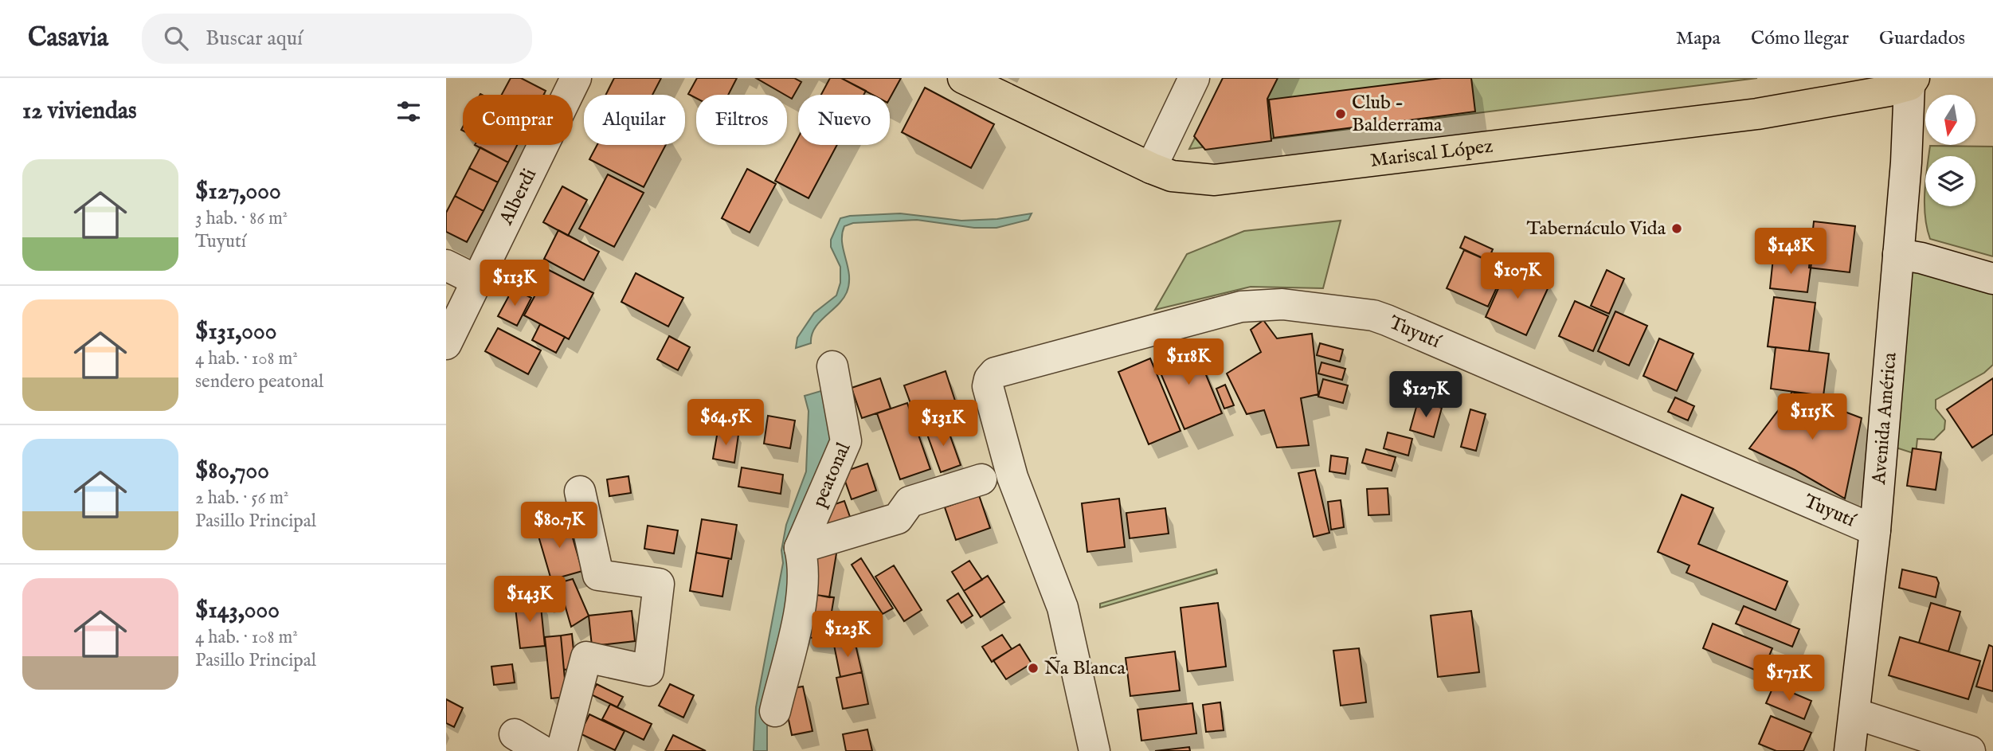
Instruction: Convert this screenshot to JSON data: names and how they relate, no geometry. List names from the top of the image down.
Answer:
{
  "streets": {
    "main road": ["Mariscal López"],
    "street": [
      "Alberdi",
      "Tuyutí",
      "Avenida América",
      "peatonal"
    ]
  },
  "crossings": [
    ["Mariscal López", "Avenida América"],
    ["Tuyutí", "Avenida América"]
  ],
  "places": ["Club - Balderrama", "Tabernáculo Vida", "Ña Blanca"],
  "north": "bottom",
  "page": {
    "header": "Casavia",
    "search": "Buscar aquí",
    "nav": ["Mapa", "Cómo llegar", "Guardados"],
    "heading": "12 viviendas",
    "chip": [
      "Comprar",
      "Alquilar",
      "Filtros",
      "Nuevo"
    ],
    "list": [
      {
        "name": "$127,000",
        "note": "3 hab. · 86 m² · Tuyutí"
      },
      {
        "name": "$131,000",
        "note": "4 hab. · 108 m² · sendero peatonal"
      },
      {
        "name": "$80,700",
        "note": "2 hab. · 56 m² · Pasillo Principal"
      },
      {
        "name": "$143,000",
        "note": "4 hab. · 108 m² · Pasillo Principal"
      }
    ],
    "price": [
      "$148K",
      "$107K",
      "$113K",
      "$118K",
      "$127K",
      "$115K",
      "$64.5K",
      "$131K",
      "$80.7K",
      "$143K",
      "$123K",
      "$171K"
    ]
  }
}
